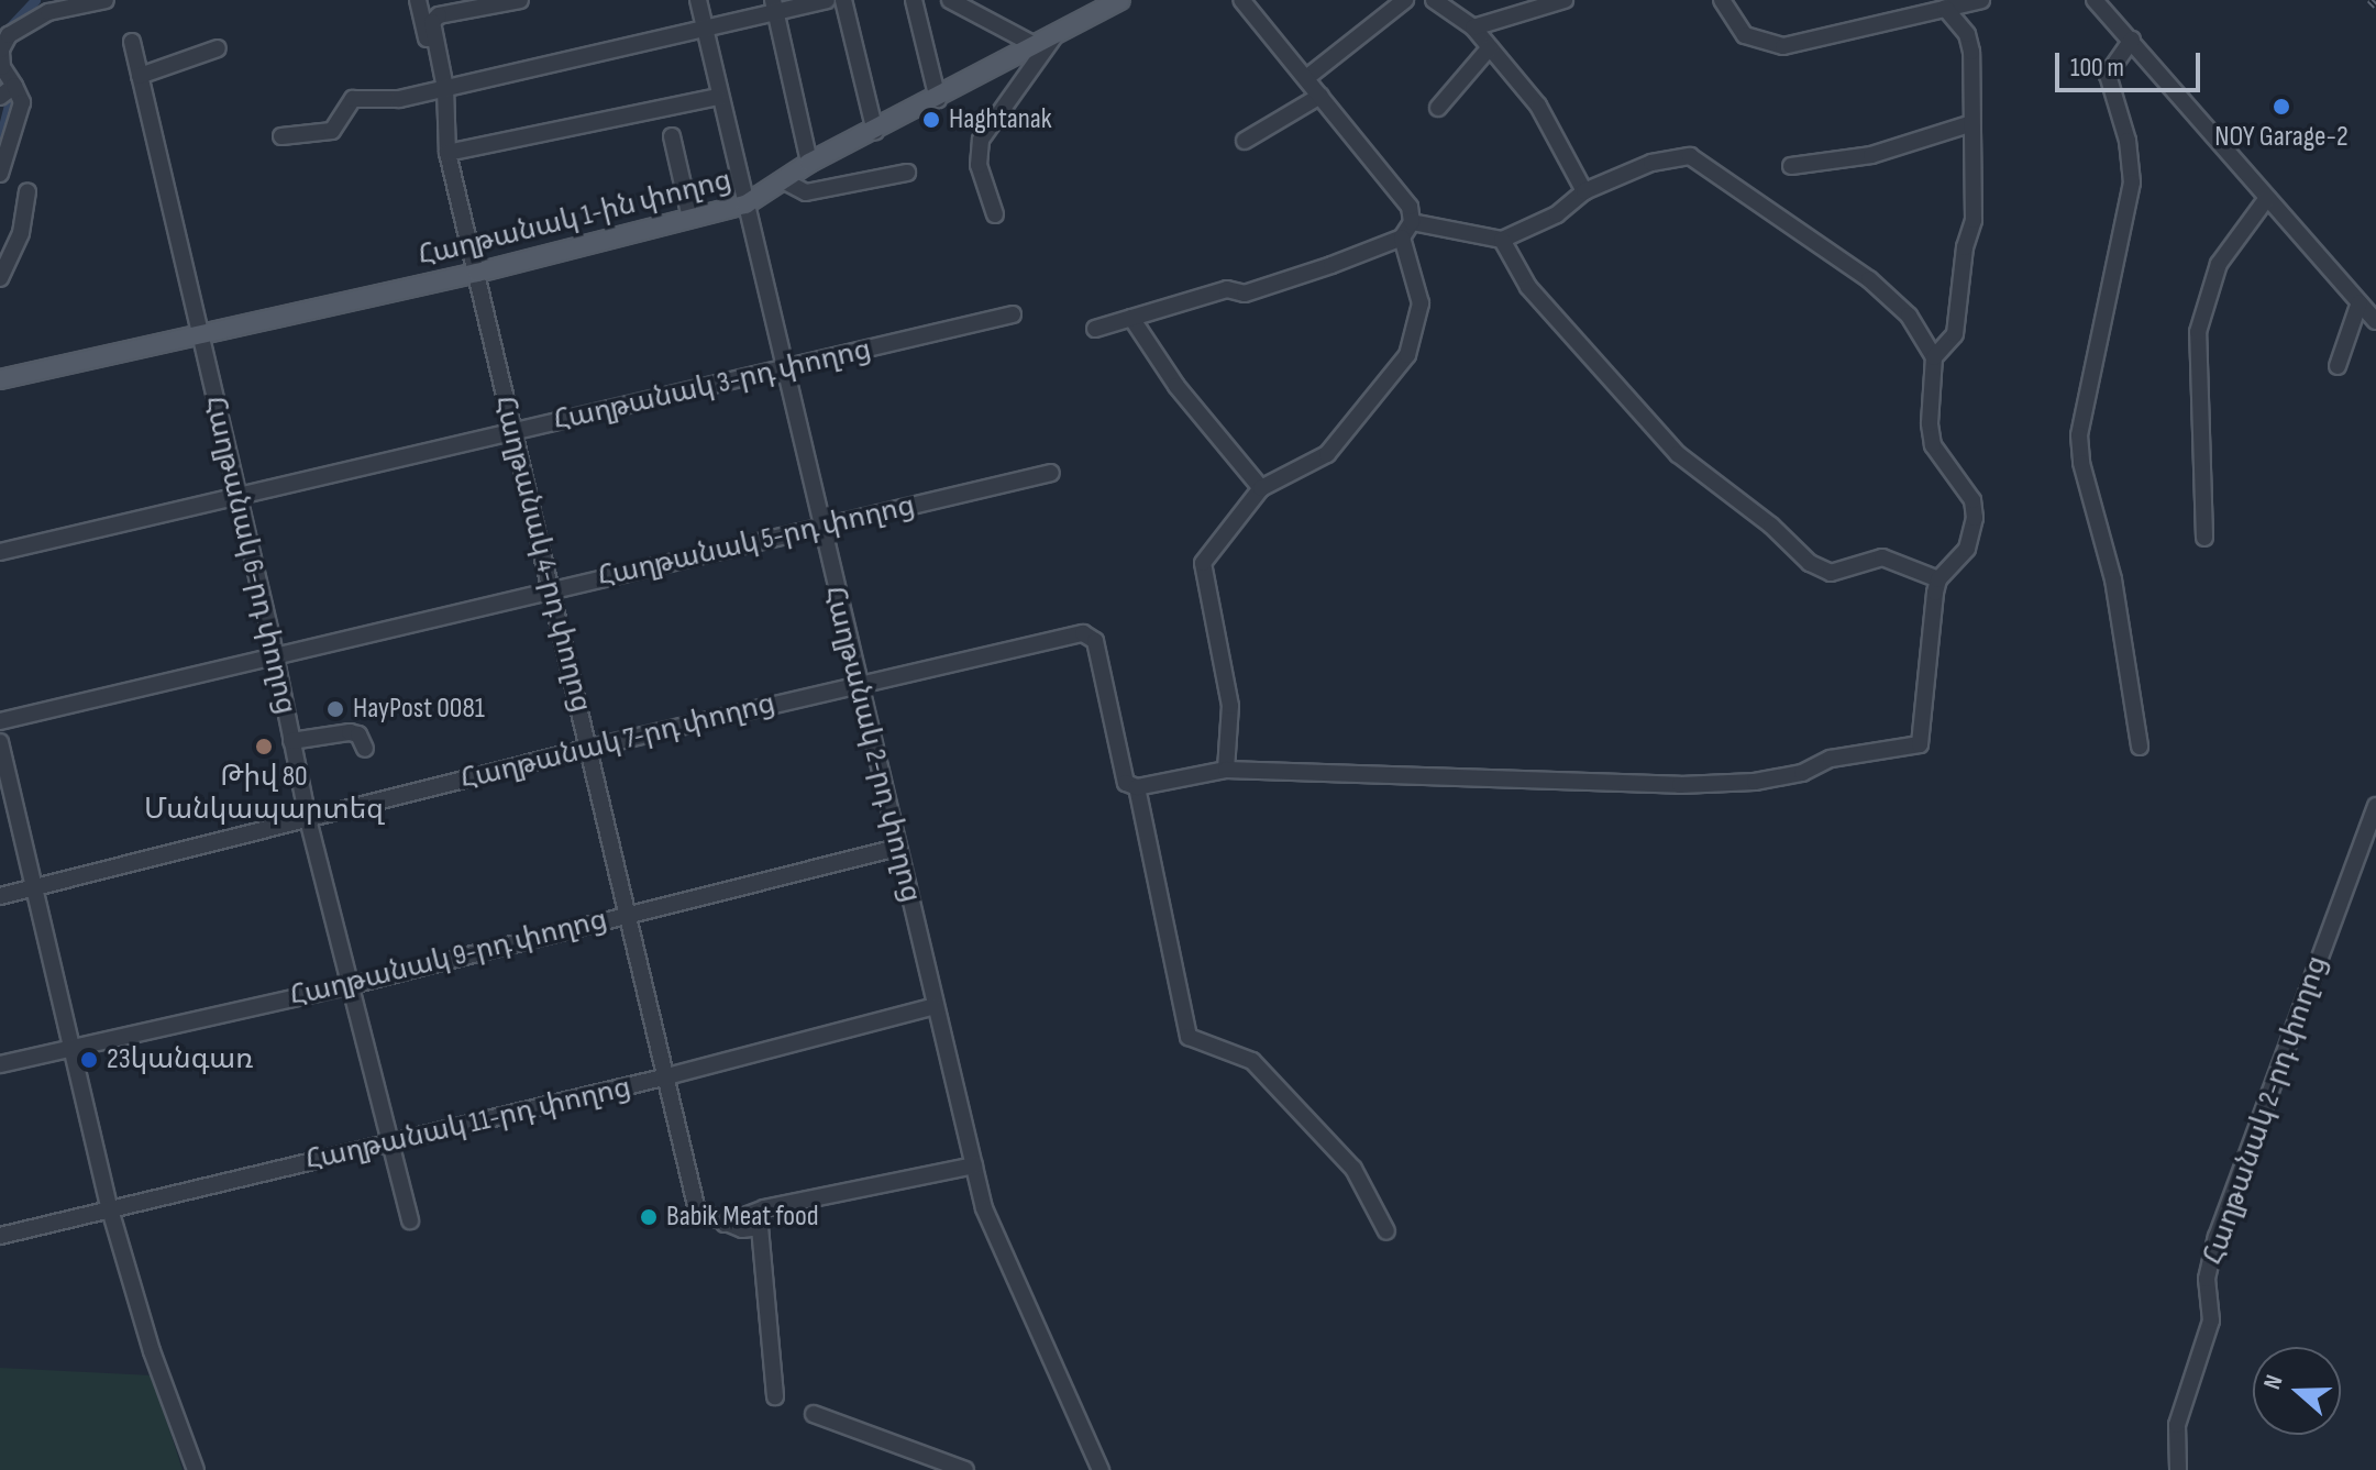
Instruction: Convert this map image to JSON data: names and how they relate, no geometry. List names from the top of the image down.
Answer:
{
  "streets": {
    "main road": ["Հաղթանակ 1-ին փողոց"],
    "street": [
      "Հաղթանակ 3-րդ փողոց",
      "Հաղթանակ 5-րդ փողոց",
      "Հաղթանակ 4-րդ փողոց",
      "Հաղթանակ 6-րդ փողոց",
      "Հաղթանակ 7-րդ փողոց",
      "Հաղթանակ 2-րդ փողոց",
      "Հաղթանակ 9-րդ փողոց",
      "Հաղթանակ 11-րդ փողոց"
    ]
  },
  "crossings": [
    ["Հաղթանակ 1-ին փողոց", "Հաղթանակ 4-րդ փողոց"],
    ["Հաղթանակ 1-ին փողոց", "Հաղթանակ 6-րդ փողոց"],
    ["Հաղթանակ 1-ին փողոց", "Հաղթանակ 2-րդ փողոց"],
    ["Հաղթանակ 3-րդ փողոց", "Հաղթանակ 4-րդ փողոց"],
    ["Հաղթանակ 3-րդ փողոց", "Հաղթանակ 6-րդ փողոց"],
    ["Հաղթանակ 3-րդ փողոց", "Հաղթանակ 2-րդ փողոց"],
    ["Հաղթանակ 5-րդ փողոց", "Հաղթանակ 4-րդ փողոց"],
    ["Հաղթանակ 5-րդ փողոց", "Հաղթանակ 6-րդ փողոց"],
    ["Հաղթանակ 5-րդ փողոց", "Հաղթանակ 2-րդ փողոց"],
    ["Հաղթանակ 4-րդ փողոց", "Հաղթանակ 7-րդ փողոց"],
    ["Հաղթանակ 4-րդ փողոց", "Հաղթանակ 9-րդ փողոց"],
    ["Հաղթանակ 4-րդ փողոց", "Հաղթանակ 11-րդ փողոց"],
    ["Հաղթանակ 6-րդ փողոց", "Հաղթանակ 7-րդ փողոց"],
    ["Հաղթանակ 6-րդ փողոց", "Հաղթանակ 9-րդ փողոց"],
    ["Հաղթանակ 6-րդ փողոց", "Հաղթանակ 11-րդ փողոց"],
    ["Հաղթանակ 7-րդ փողոց", "Հաղթանակ 2-րդ փողոց"],
    ["Հաղթանակ 2-րդ փողոց", "Հաղթանակ 9-րդ փողոց"],
    ["Հաղթանակ 2-րդ փողոց", "Հաղթանակ 11-րդ փողոց"]
  ],
  "places": [
    "NOY Garage-2",
    "Haghtanak",
    "HayPost 0081",
    "Թիվ 80 Մանկապարտեզ",
    "23կանգառ",
    "Babik Meat food"
  ],
  "scale_bar": "100 m",
  "north": "left"
}
